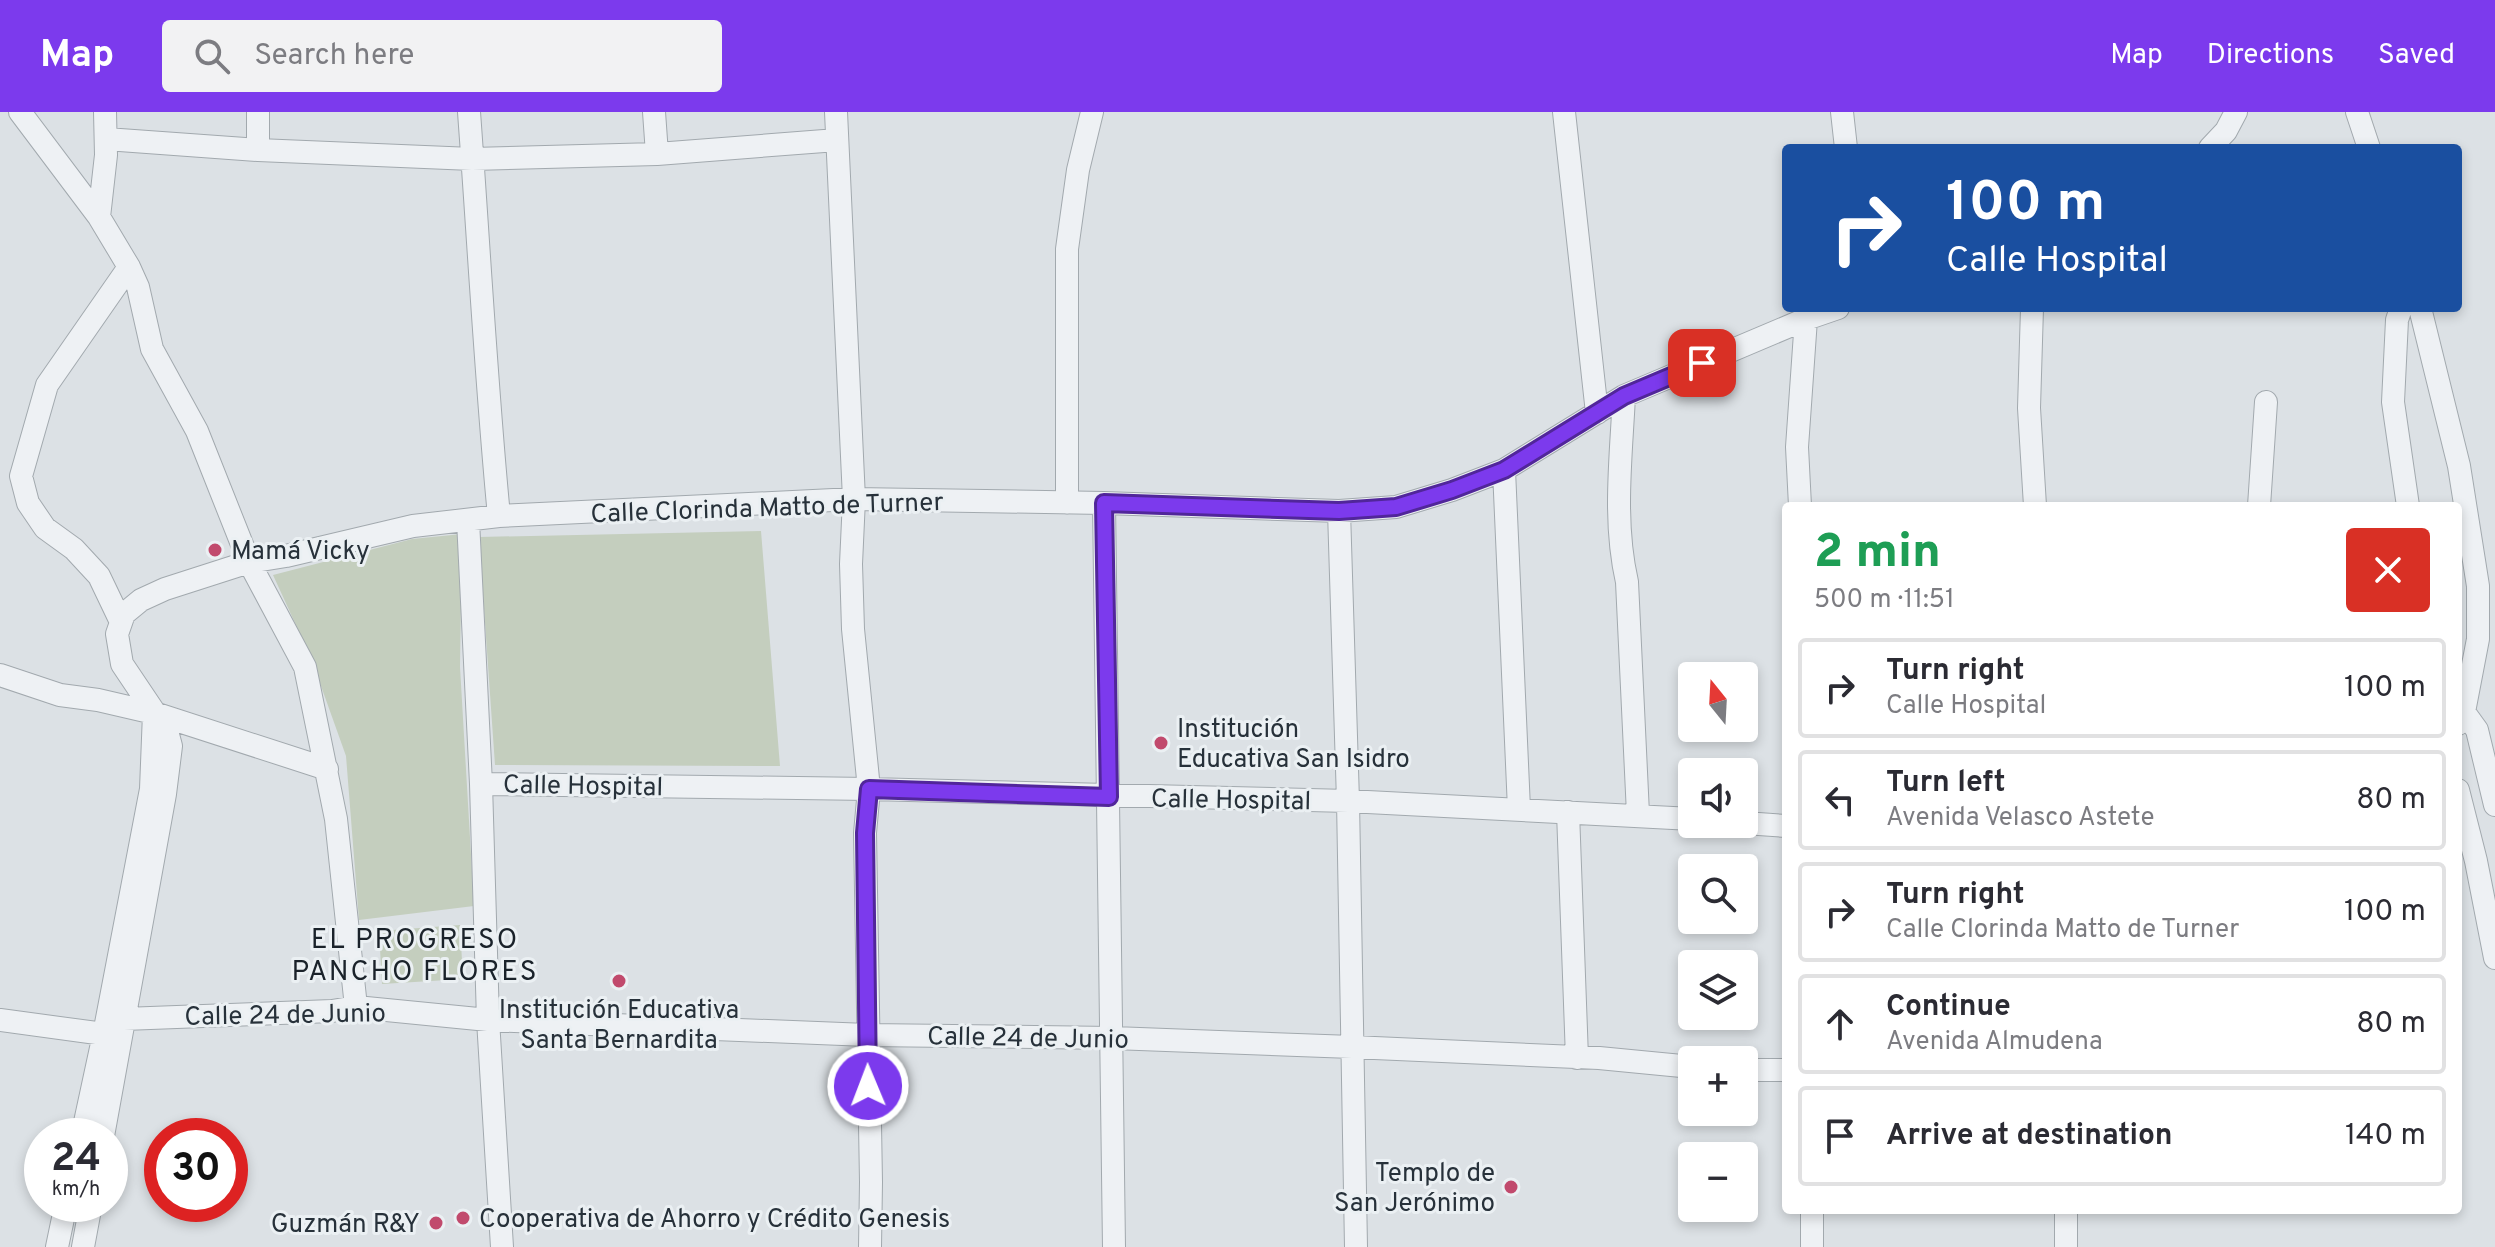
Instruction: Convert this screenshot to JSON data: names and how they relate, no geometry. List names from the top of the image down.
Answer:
{
  "streets": {
    "street": ["Calle Clorinda Matto de Turner", "Calle Hospital", "Calle 24 de Junio"]
  },
  "districts": ["EL PROGRESO PANCHO FLORES"],
  "places": [
    "Mamá Vicky",
    "Institución Educativa San Isidro",
    "Institución Educativa Santa Bernardita",
    "Templo de San Jerónimo",
    "Cooperativa de Ahorro y Crédito Genesis",
    "Guzmán R&Y"
  ],
  "north": "top",
  "page": {
    "header": "Map",
    "search": "Search here",
    "nav": ["Map", "Directions", "Saved"],
    "turn": ["100 m", "Calle Hospital"],
    "heading": ["2 min", "500 m · 11:51"],
    "list": [
      {
        "name": "Turn right",
        "note": "Calle Hospital",
        "value": "100 m"
      },
      {
        "name": "Turn left",
        "note": "Avenida Velasco Astete",
        "value": "80 m"
      },
      {
        "name": "Turn right",
        "note": "Calle Clorinda Matto de Turner",
        "value": "100 m"
      },
      {
        "name": "Continue",
        "note": "Avenida Almudena",
        "value": "80 m"
      },
      {
        "name": "Arrive at destination",
        "value": "140 m"
      }
    ],
    "map_buttons": ["+", "−"],
    "speed": "24 km/h",
    "limit": "30"
  }
}
